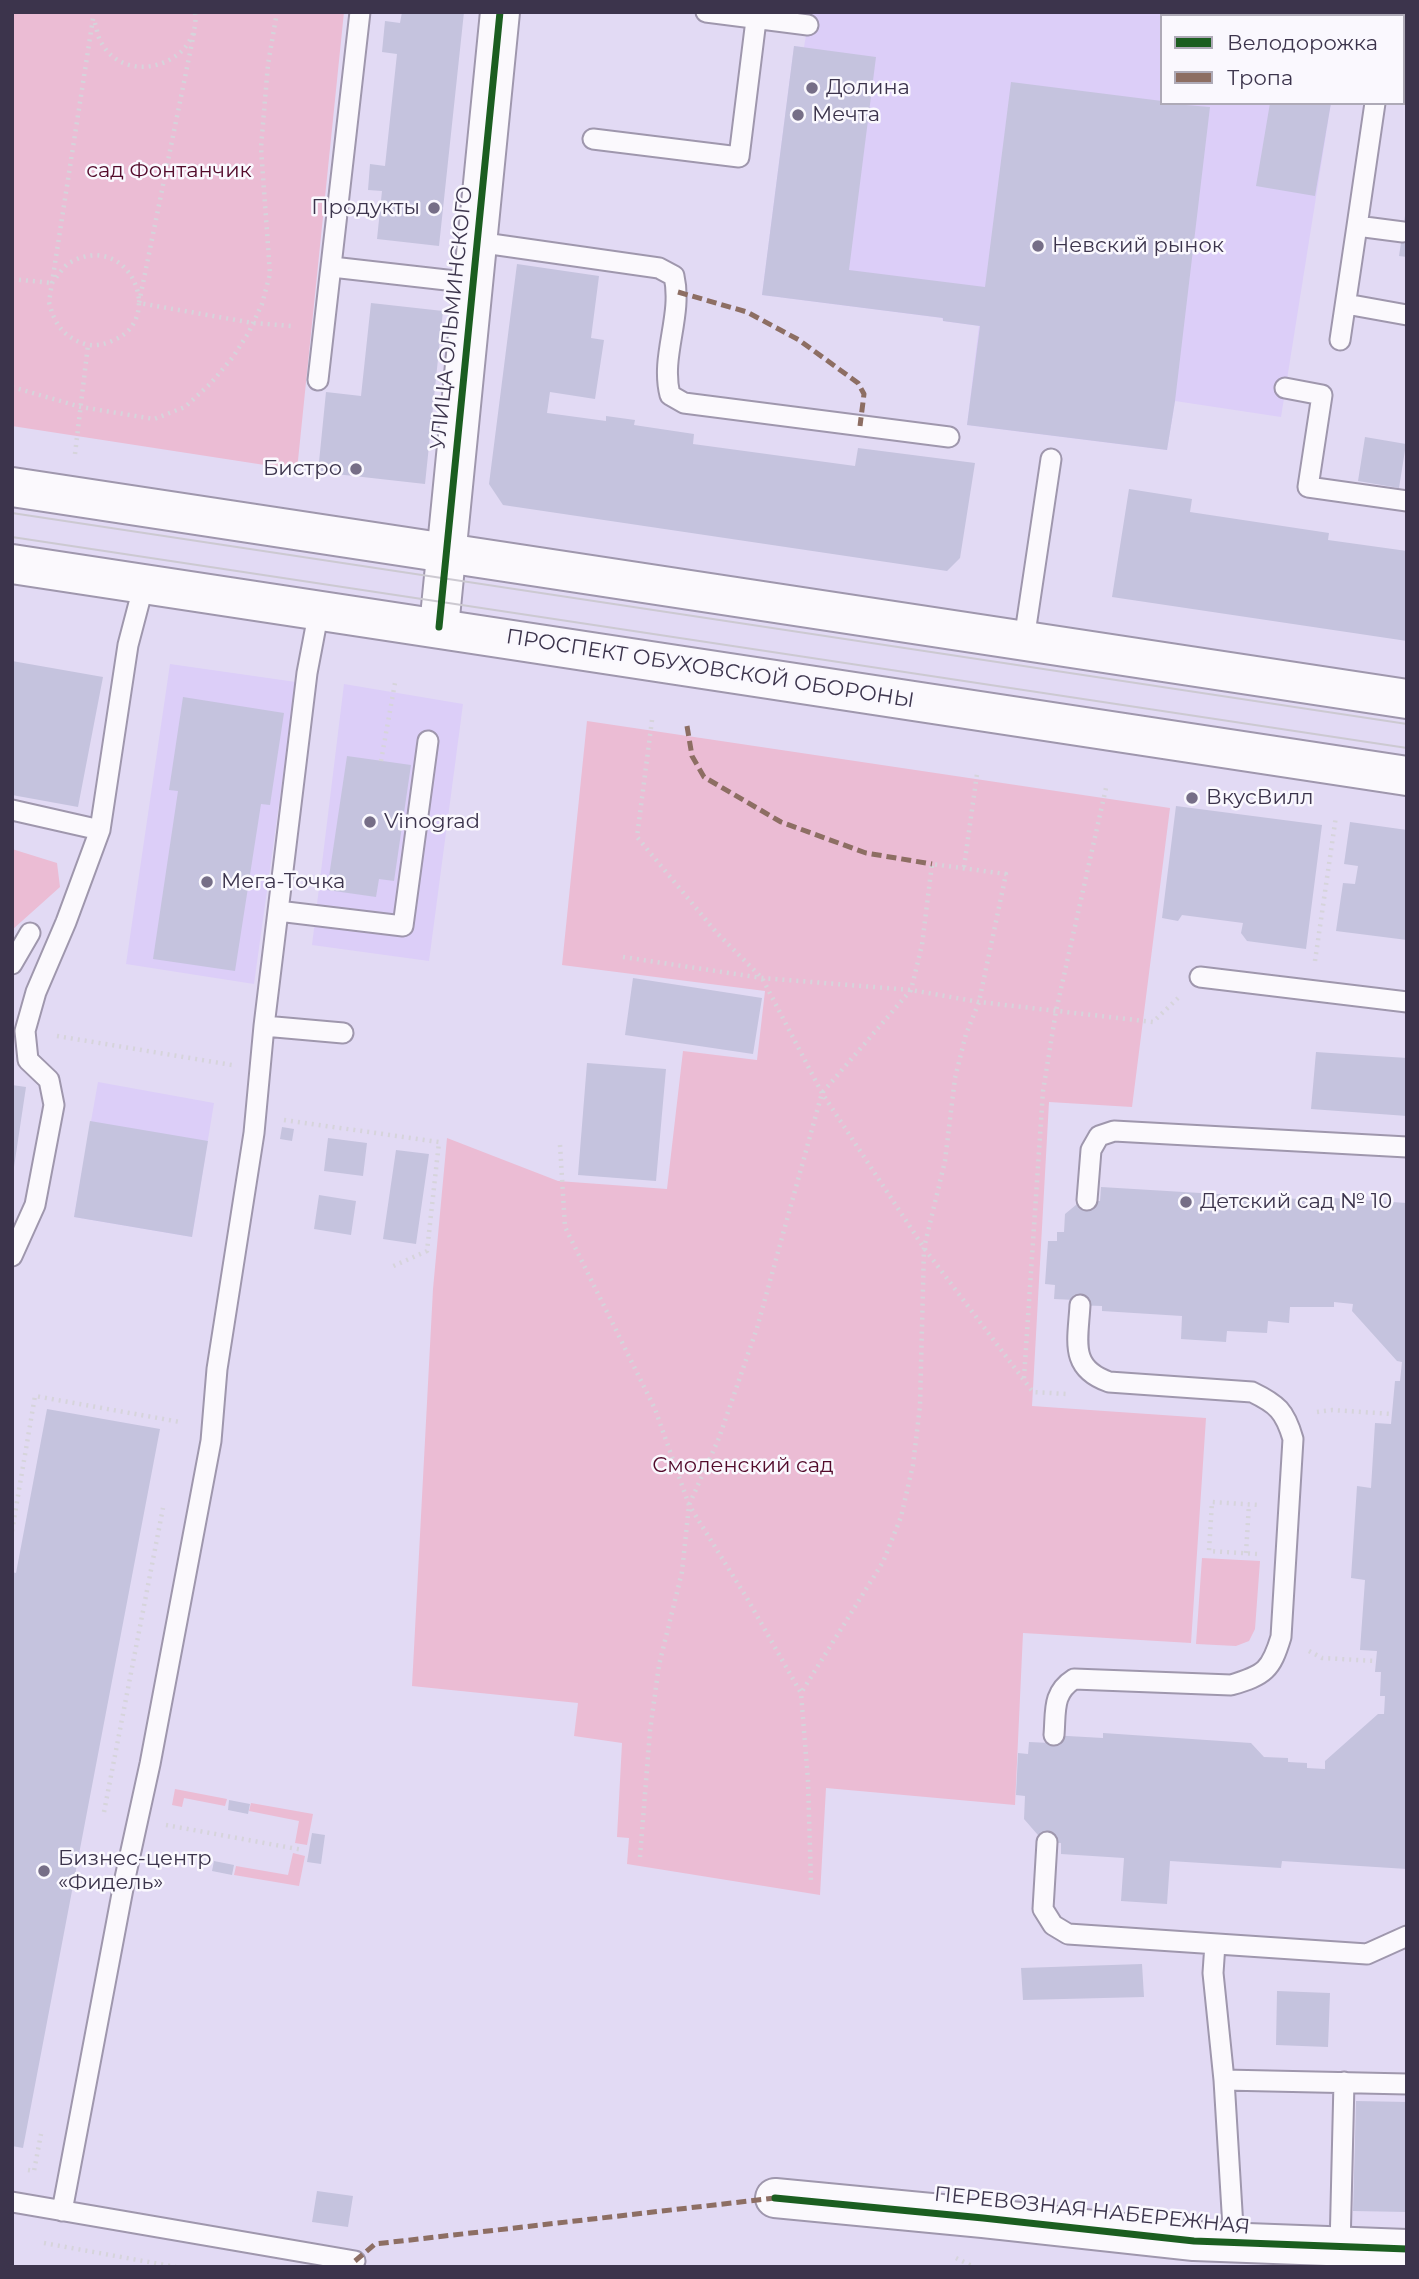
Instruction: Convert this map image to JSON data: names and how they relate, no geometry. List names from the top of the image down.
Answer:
{
  "streets": {
    "main road": ["УЛИЦА ОЛЬМИНСКОГО", "ПРОСПЕКТ ОБУХОВСКОЙ ОБОРОНЫ", "ПЕРЕВОЗНАЯ НАБЕРЕЖНАЯ"]
  },
  "crossings": [
    ["УЛИЦА ОЛЬМИНСКОГО", "ПРОСПЕКТ ОБУХОВСКОЙ ОБОРОНЫ"]
  ],
  "parks": ["сад Фонтанчик", "Смоленский сад"],
  "places": [
    "Долина",
    "Мечта",
    "Продукты",
    "Невский рынок",
    "Бистро",
    "ВкусВилл",
    "Vinograd",
    "Мега-Точка",
    "Детский сад № 10",
    "Бизнес-центр «Фидель»"
  ],
  "legend": ["Велодорожка", "Тропа"]
}
